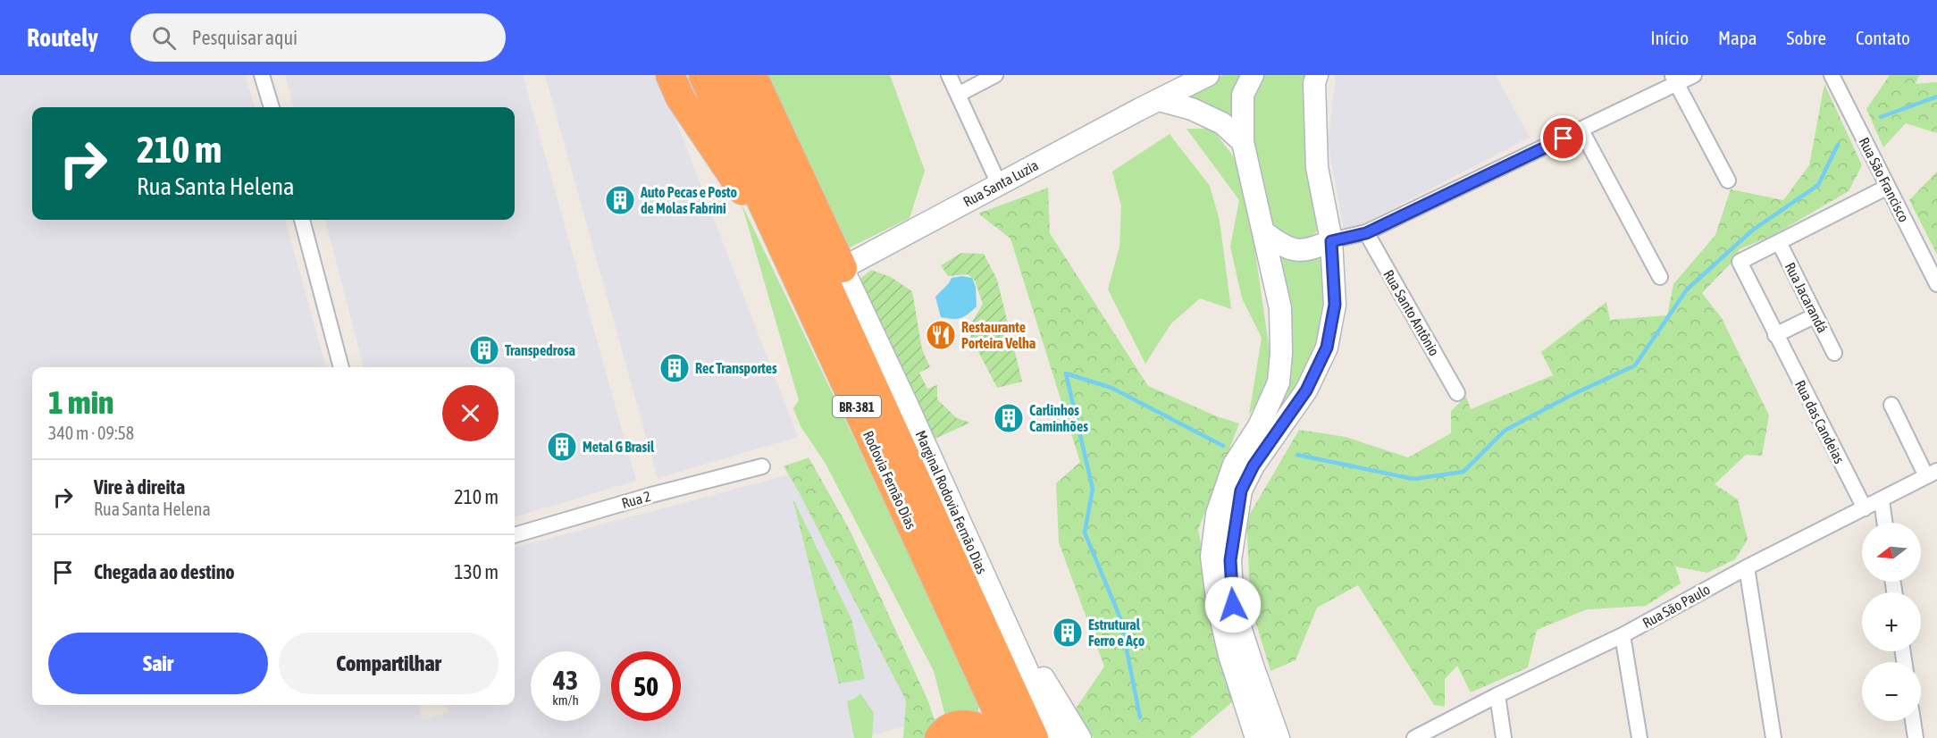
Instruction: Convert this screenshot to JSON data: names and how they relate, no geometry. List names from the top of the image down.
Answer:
{
  "streets": {
    "highway": ["BR-381", "Rodovia Fernão Dias"],
    "main road": ["Rua Santa Luzia", "Marginal Rodovia Fernão Dias"],
    "street": [
      "Rua São Francisco",
      "Rua Jacarandá",
      "Rua Santo Antônio",
      "Rua das Candeias",
      "Rua 2",
      "Rua São Paulo"
    ]
  },
  "crossings": [
    ["Rua Santa Luzia", "BR-381"],
    ["Rua Santa Luzia", "Marginal Rodovia Fernão Dias"],
    ["Rua Jacarandá", "Rua das Candeias"],
    ["BR-381", "Marginal Rodovia Fernão Dias"],
    ["Rua das Candeias", "Rua São Paulo"]
  ],
  "places": {
    "building": [
      "Auto Pecas e Posto de Molas Fabrini",
      "Transpedrosa",
      "Rec Transportes",
      "Carlinhos Caminhões",
      "Metal G Brasil",
      "Estrutural Ferro e Aço"
    ],
    "restaurant": ["Restaurante Porteira Velha"]
  },
  "north": "left",
  "page": {
    "header": "Routely",
    "search": "Pesquisar aqui",
    "nav": [
      "Início",
      "Mapa",
      "Sobre",
      "Contato"
    ],
    "turn": ["210 m", "Rua Santa Helena"],
    "heading": ["1 min", "340 m · 09:58"],
    "list": [
      {
        "name": "Vire à direita",
        "note": "Rua Santa Helena",
        "value": "210 m"
      },
      {
        "name": "Chegada ao destino",
        "value": "130 m"
      }
    ],
    "map_buttons": ["+", "−"],
    "buttons": ["Sair", "Compartilhar"],
    "speed": "43 km/h",
    "limit": "50"
  }
}
